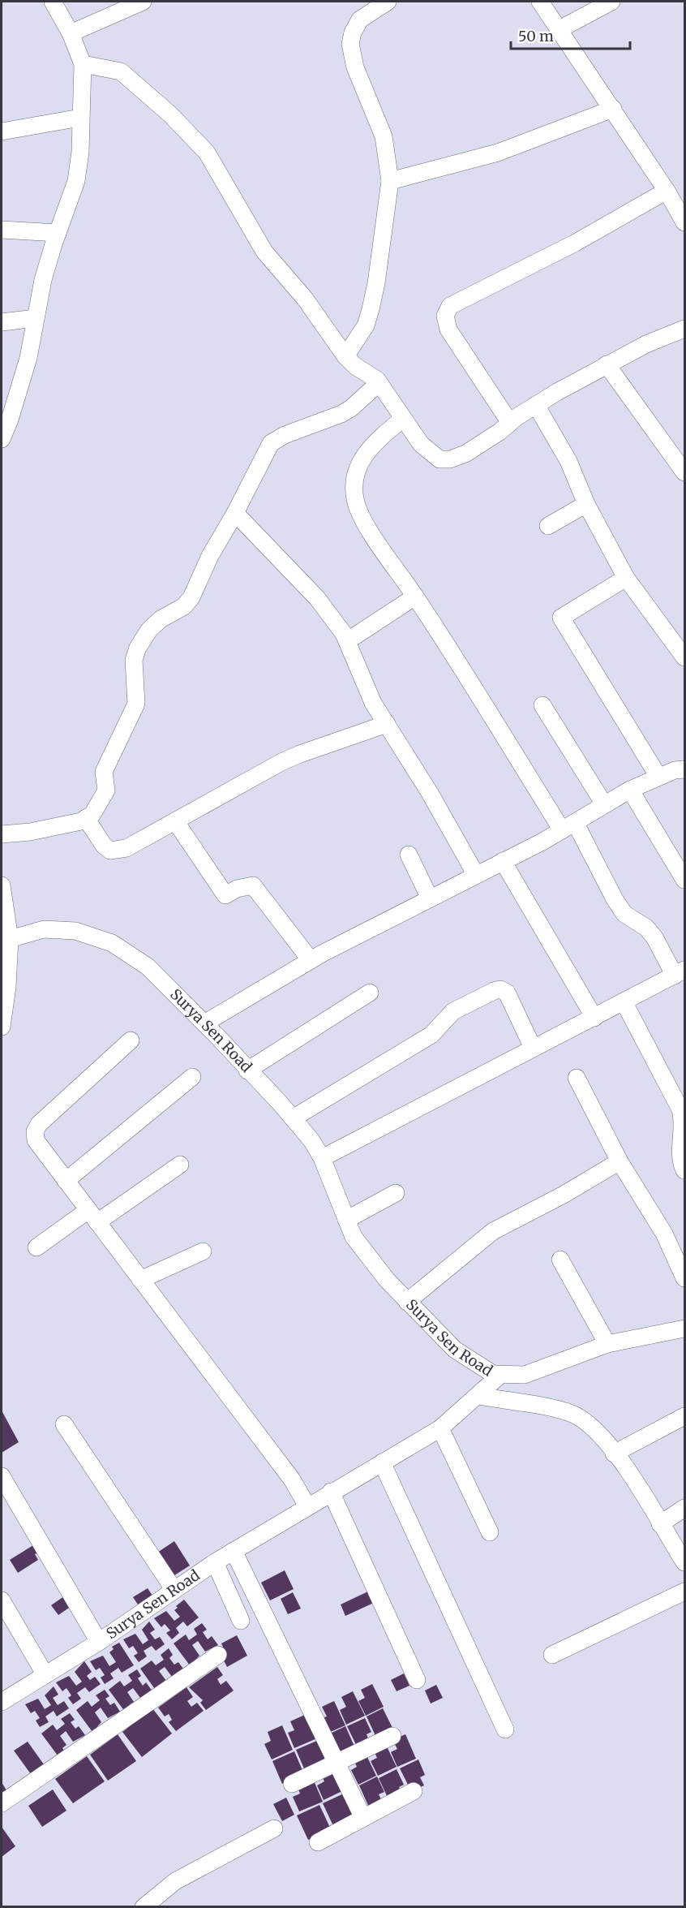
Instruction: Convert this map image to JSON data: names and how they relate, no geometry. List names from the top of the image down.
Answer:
{
  "streets": {
    "street": ["Surya Sen Road"]
  },
  "scale_bar": "50 m"
}
